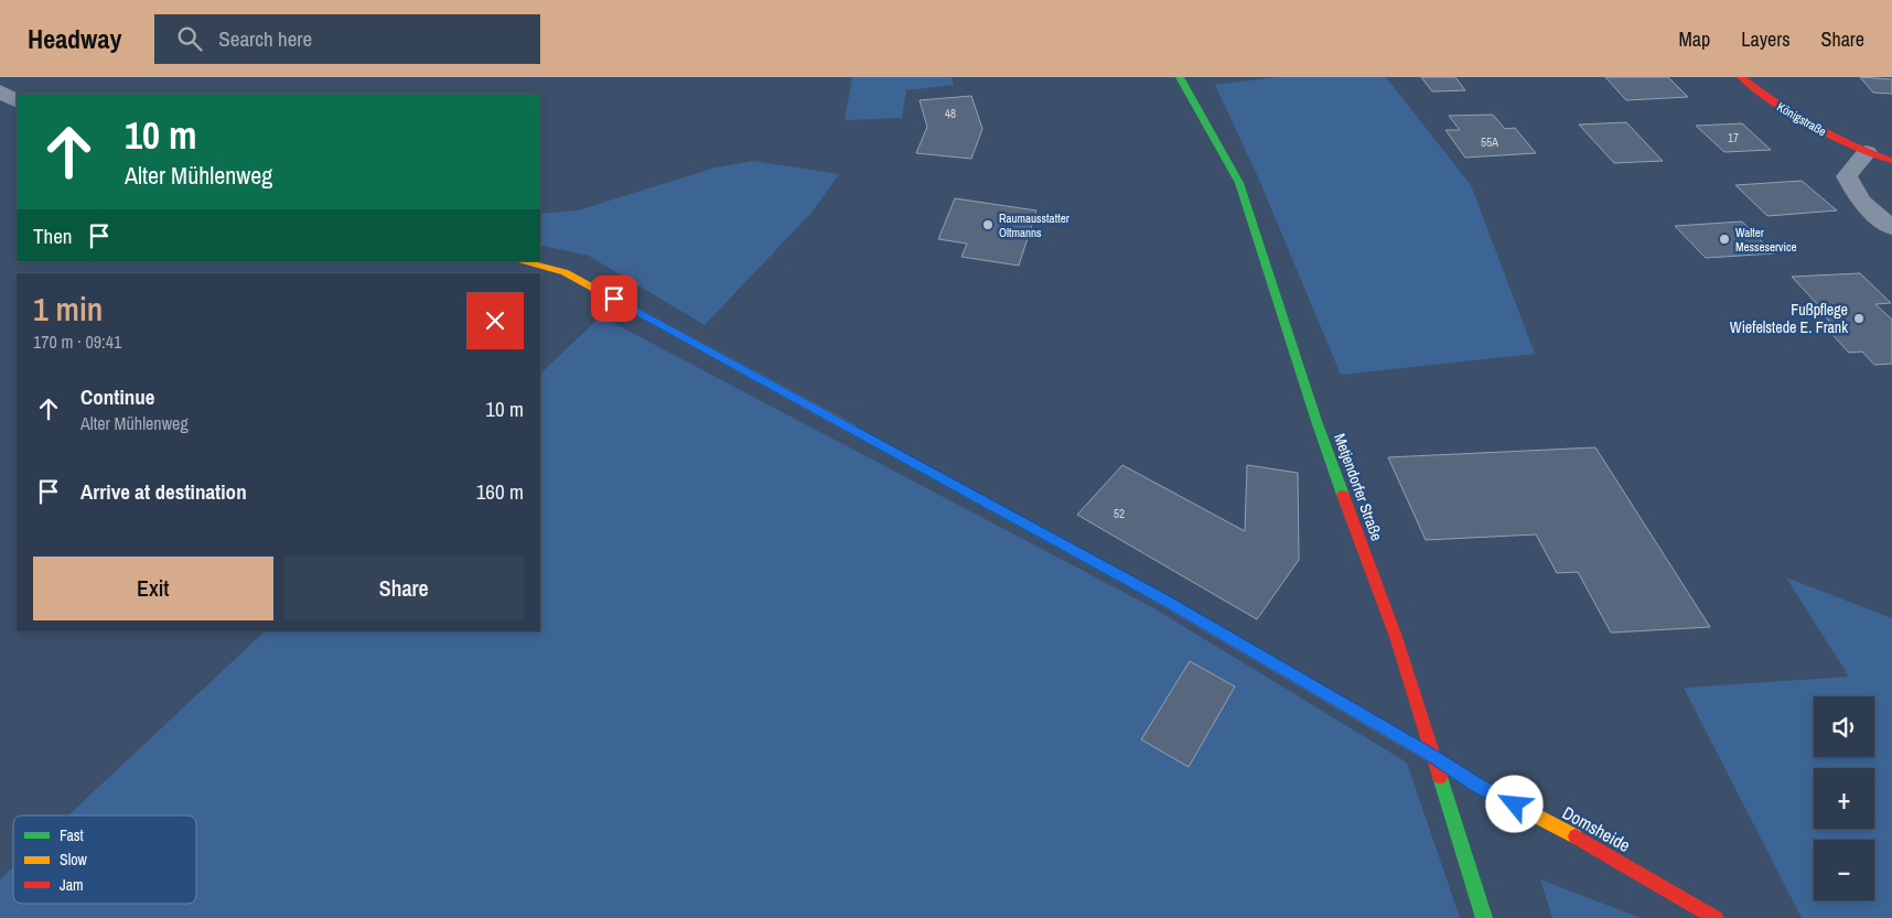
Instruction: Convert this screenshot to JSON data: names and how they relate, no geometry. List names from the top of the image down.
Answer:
{
  "streets": {
    "street": ["Königstraße", "Metjendorfer Straße", "Domsheide"]
  },
  "crossings": [
    ["Metjendorfer Straße", "Domsheide"]
  ],
  "places": ["Raumausstatter Oltmanns", "Walter Messeservice", "Fußpflege Wiefelstede E. Frank"],
  "house_numbers": [
    "48",
    "17",
    "55A",
    "52"
  ],
  "legend": ["Fast", "Slow", "Jam"],
  "page": {
    "header": "Headway",
    "search": "Search here",
    "nav": ["Map", "Layers", "Share"],
    "turn": ["10 m", "Alter Mühlenweg"],
    "then": "Then",
    "heading": ["1 min", "170 m · 09:41"],
    "list": [
      {
        "name": "Continue",
        "note": "Alter Mühlenweg",
        "value": "10 m"
      },
      {
        "name": "Arrive at destination",
        "value": "160 m"
      }
    ],
    "buttons": ["Exit", "Share"],
    "map_buttons": ["+", "−"]
  }
}
